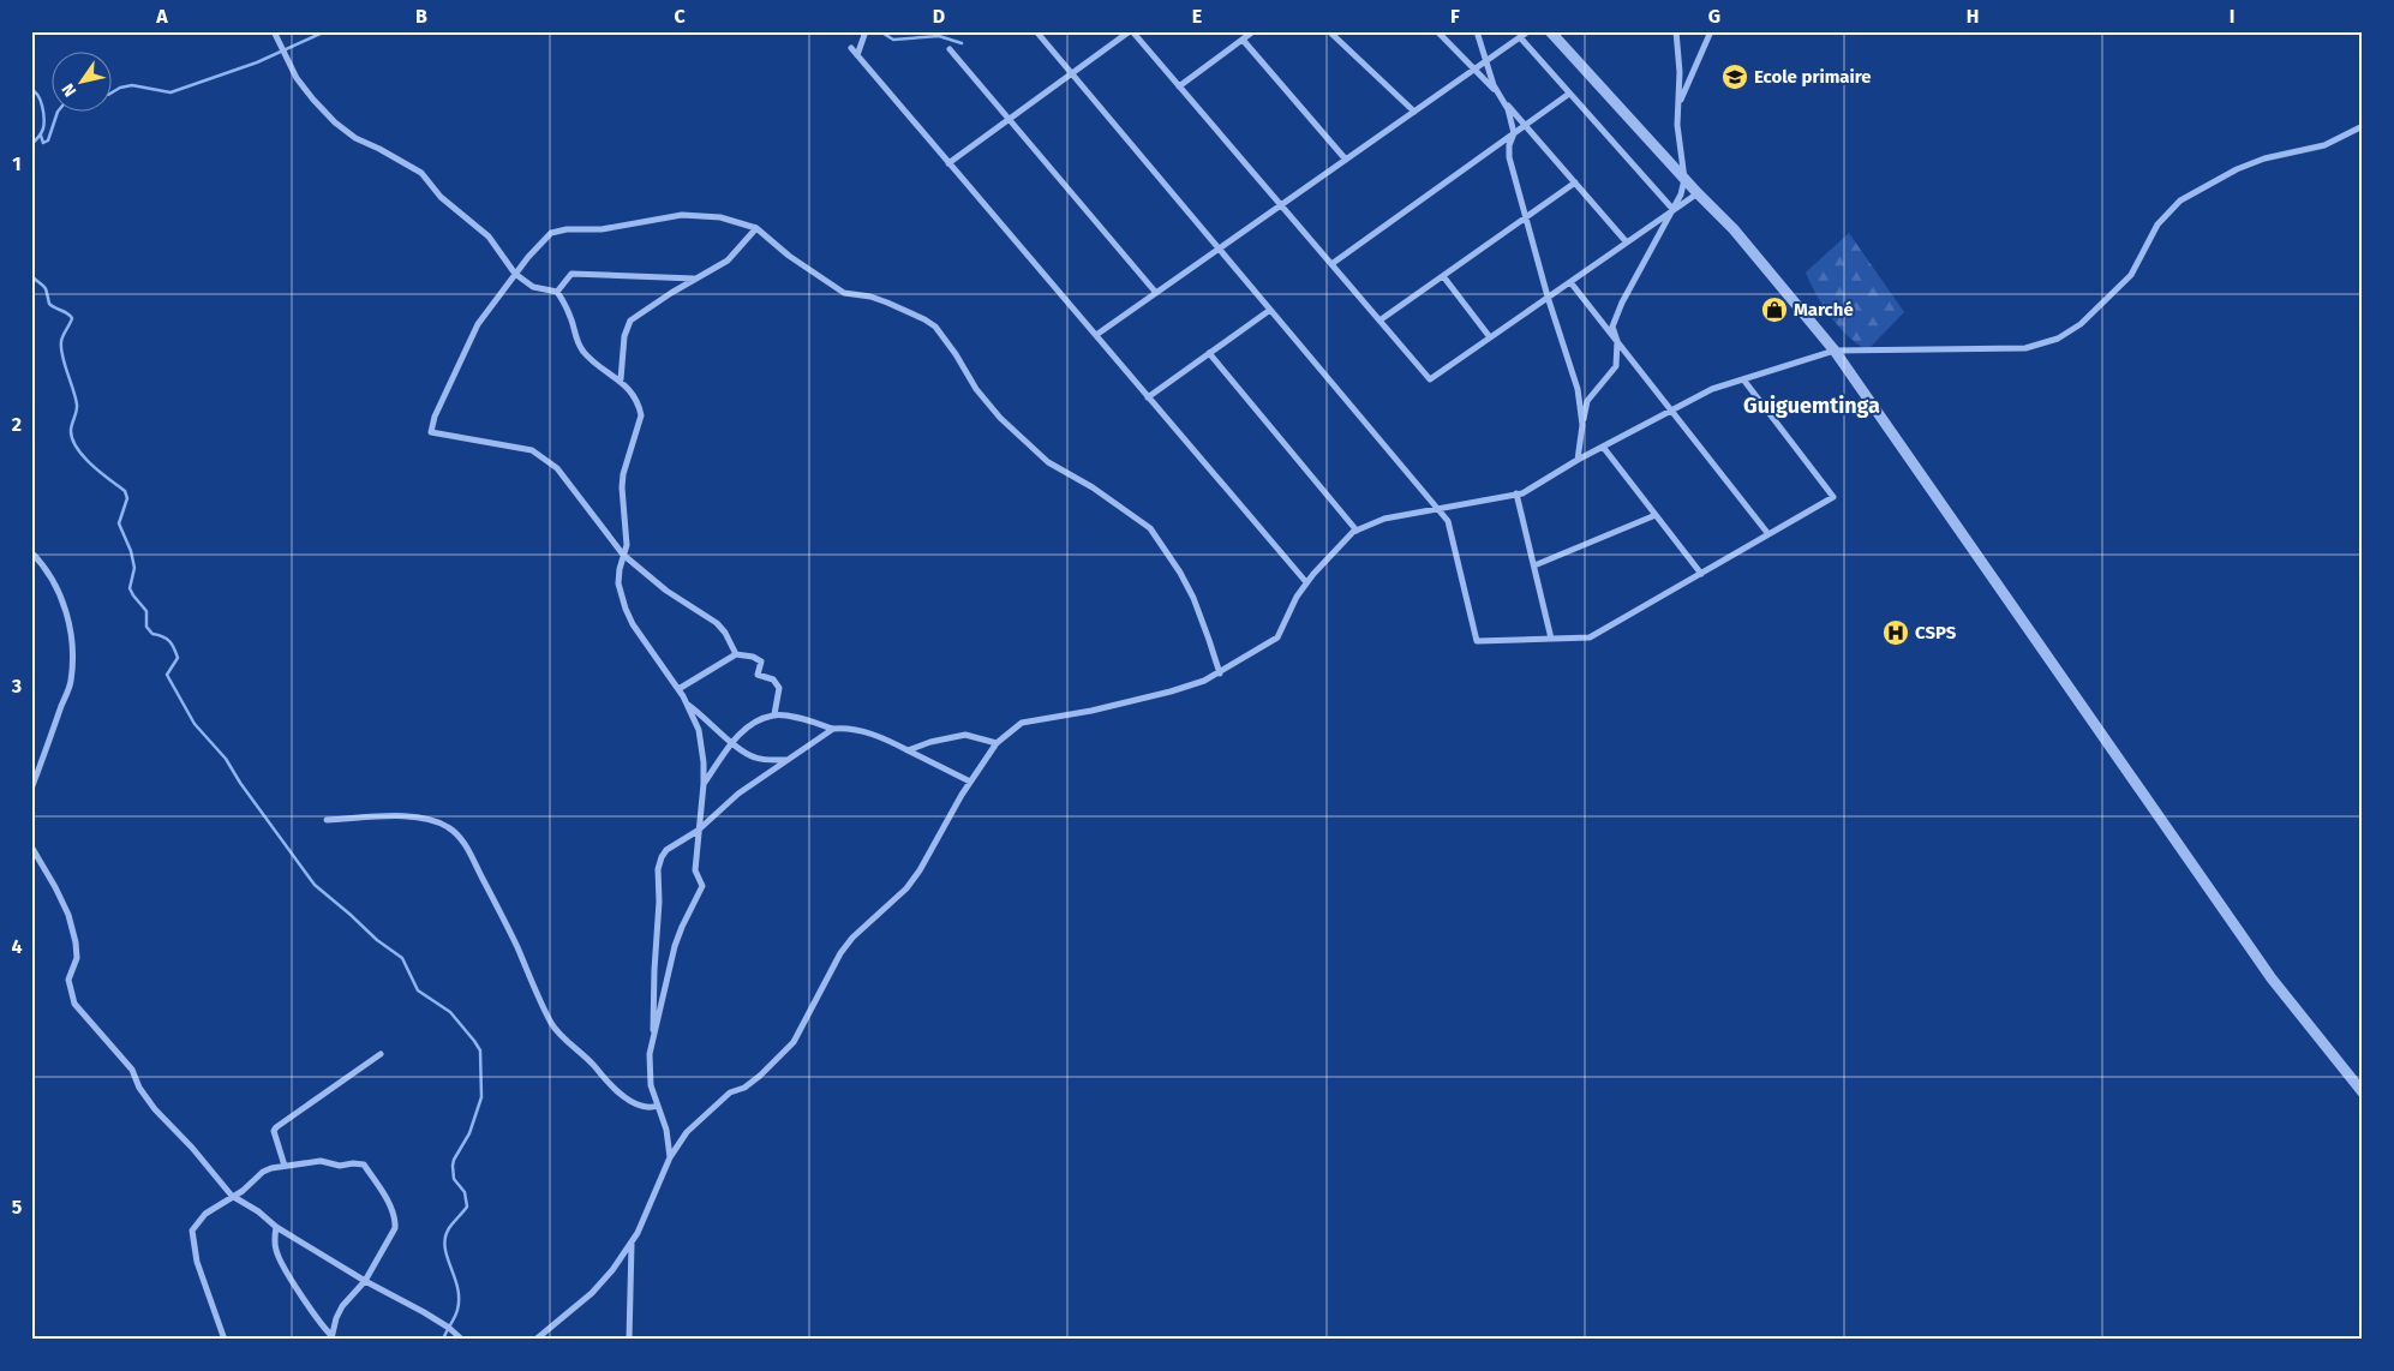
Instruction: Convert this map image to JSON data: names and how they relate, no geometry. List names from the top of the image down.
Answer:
{
  "districts": ["Guiguemtinga"],
  "places": {
    "school or university": ["Ecole primaire"],
    "shop": ["Marché"],
    "hospital": ["CSPS"]
  },
  "north": "bottom left",
  "grid": {
    "columns": [
      "A",
      "B",
      "C",
      "D",
      "E",
      "F",
      "G",
      "H",
      "I"
    ],
    "rows": [
      "1",
      "2",
      "3",
      "4",
      "5"
    ]
  }
}
